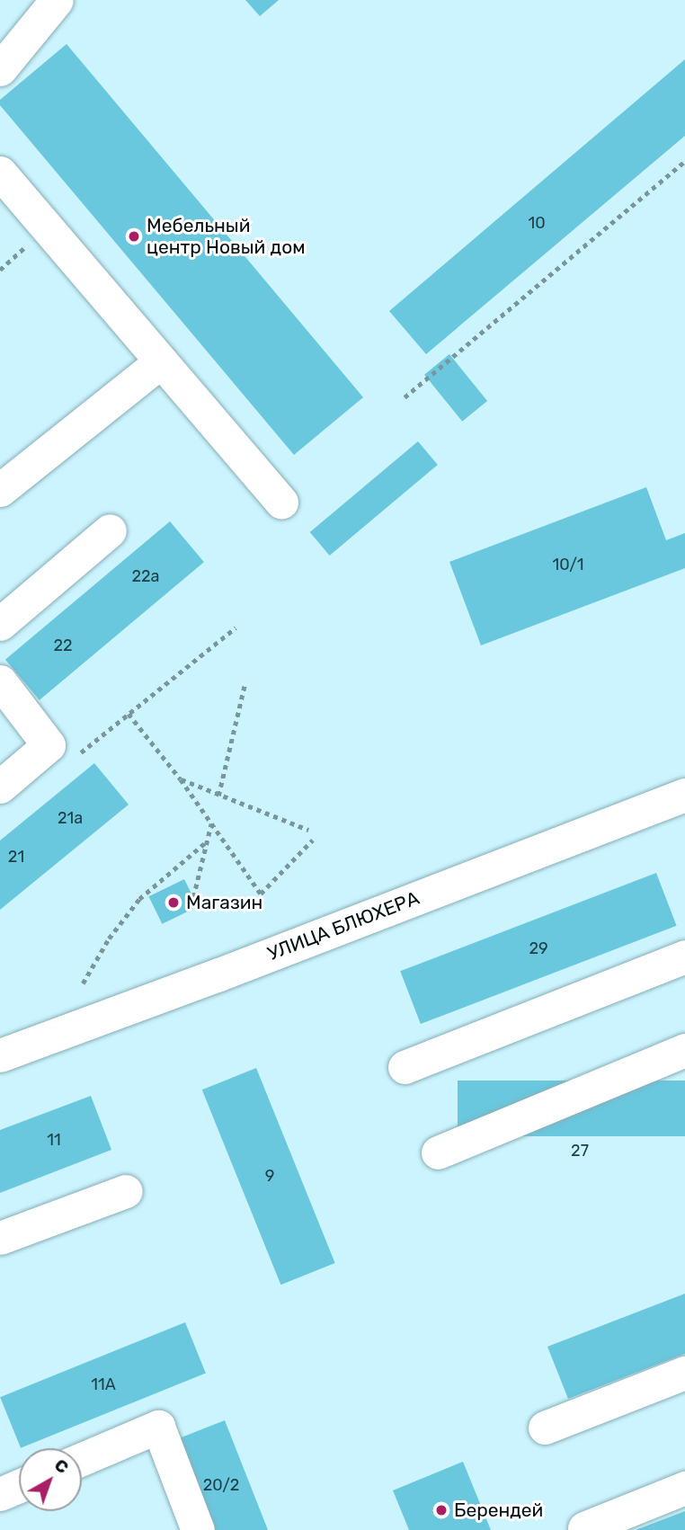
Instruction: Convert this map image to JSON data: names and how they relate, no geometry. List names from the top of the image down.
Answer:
{
  "streets": {
    "street": ["УЛИЦА БЛЮХЕРА"]
  },
  "places": ["Мебельный центр Новый дом", "Магазин", "Берендей"],
  "house_numbers": [
    "10",
    "10/1",
    "22а",
    "22",
    "21а",
    "21",
    "29",
    "11",
    "27",
    "9",
    "11А",
    "20/2"
  ],
  "north": "top right"
}
